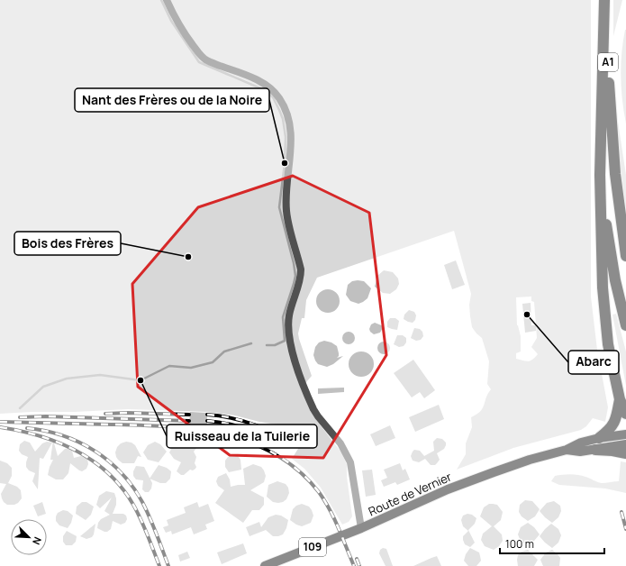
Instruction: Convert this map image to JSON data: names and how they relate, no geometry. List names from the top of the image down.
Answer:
{
  "streets": {
    "highway": ["A1"],
    "main road": ["Route de Vernier", "109"]
  },
  "places": [
    "Nant des Frères ou de la Noire",
    "Bois des Frères",
    "Abarc",
    "Ruisseau de la Tuilerie"
  ],
  "scale_bar": "100 m",
  "north": "bottom right"
}
